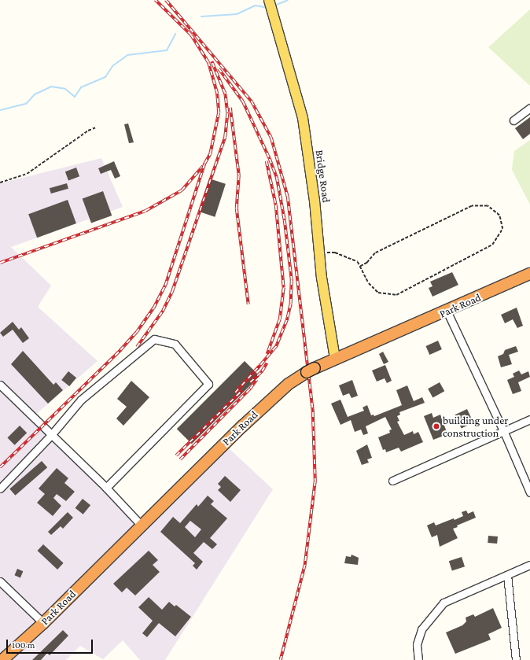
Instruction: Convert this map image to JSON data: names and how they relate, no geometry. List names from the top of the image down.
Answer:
{
  "streets": {
    "highway": ["Park Road"],
    "main road": ["Bridge Road"]
  },
  "crossings": [
    ["Bridge Road", "Park Road"]
  ],
  "places": ["building under construction"],
  "scale_bar": "100 m"
}
